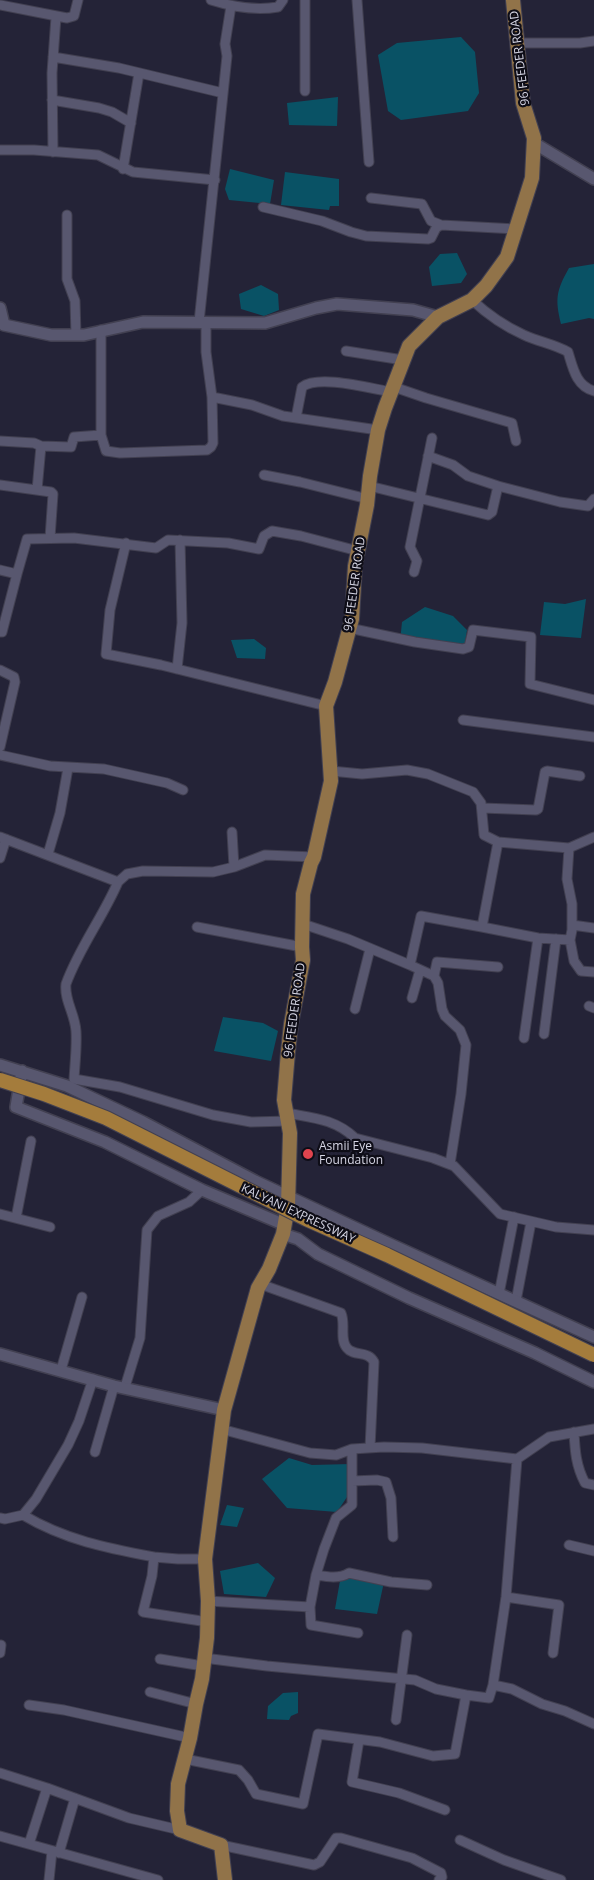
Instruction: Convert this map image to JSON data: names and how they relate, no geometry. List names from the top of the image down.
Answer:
{
  "streets": {
    "highway": ["KALYANI EXPRESSWAY"],
    "main road": ["96 FEEDER ROAD"]
  },
  "places": ["Asmii Eye Foundation"]
}
